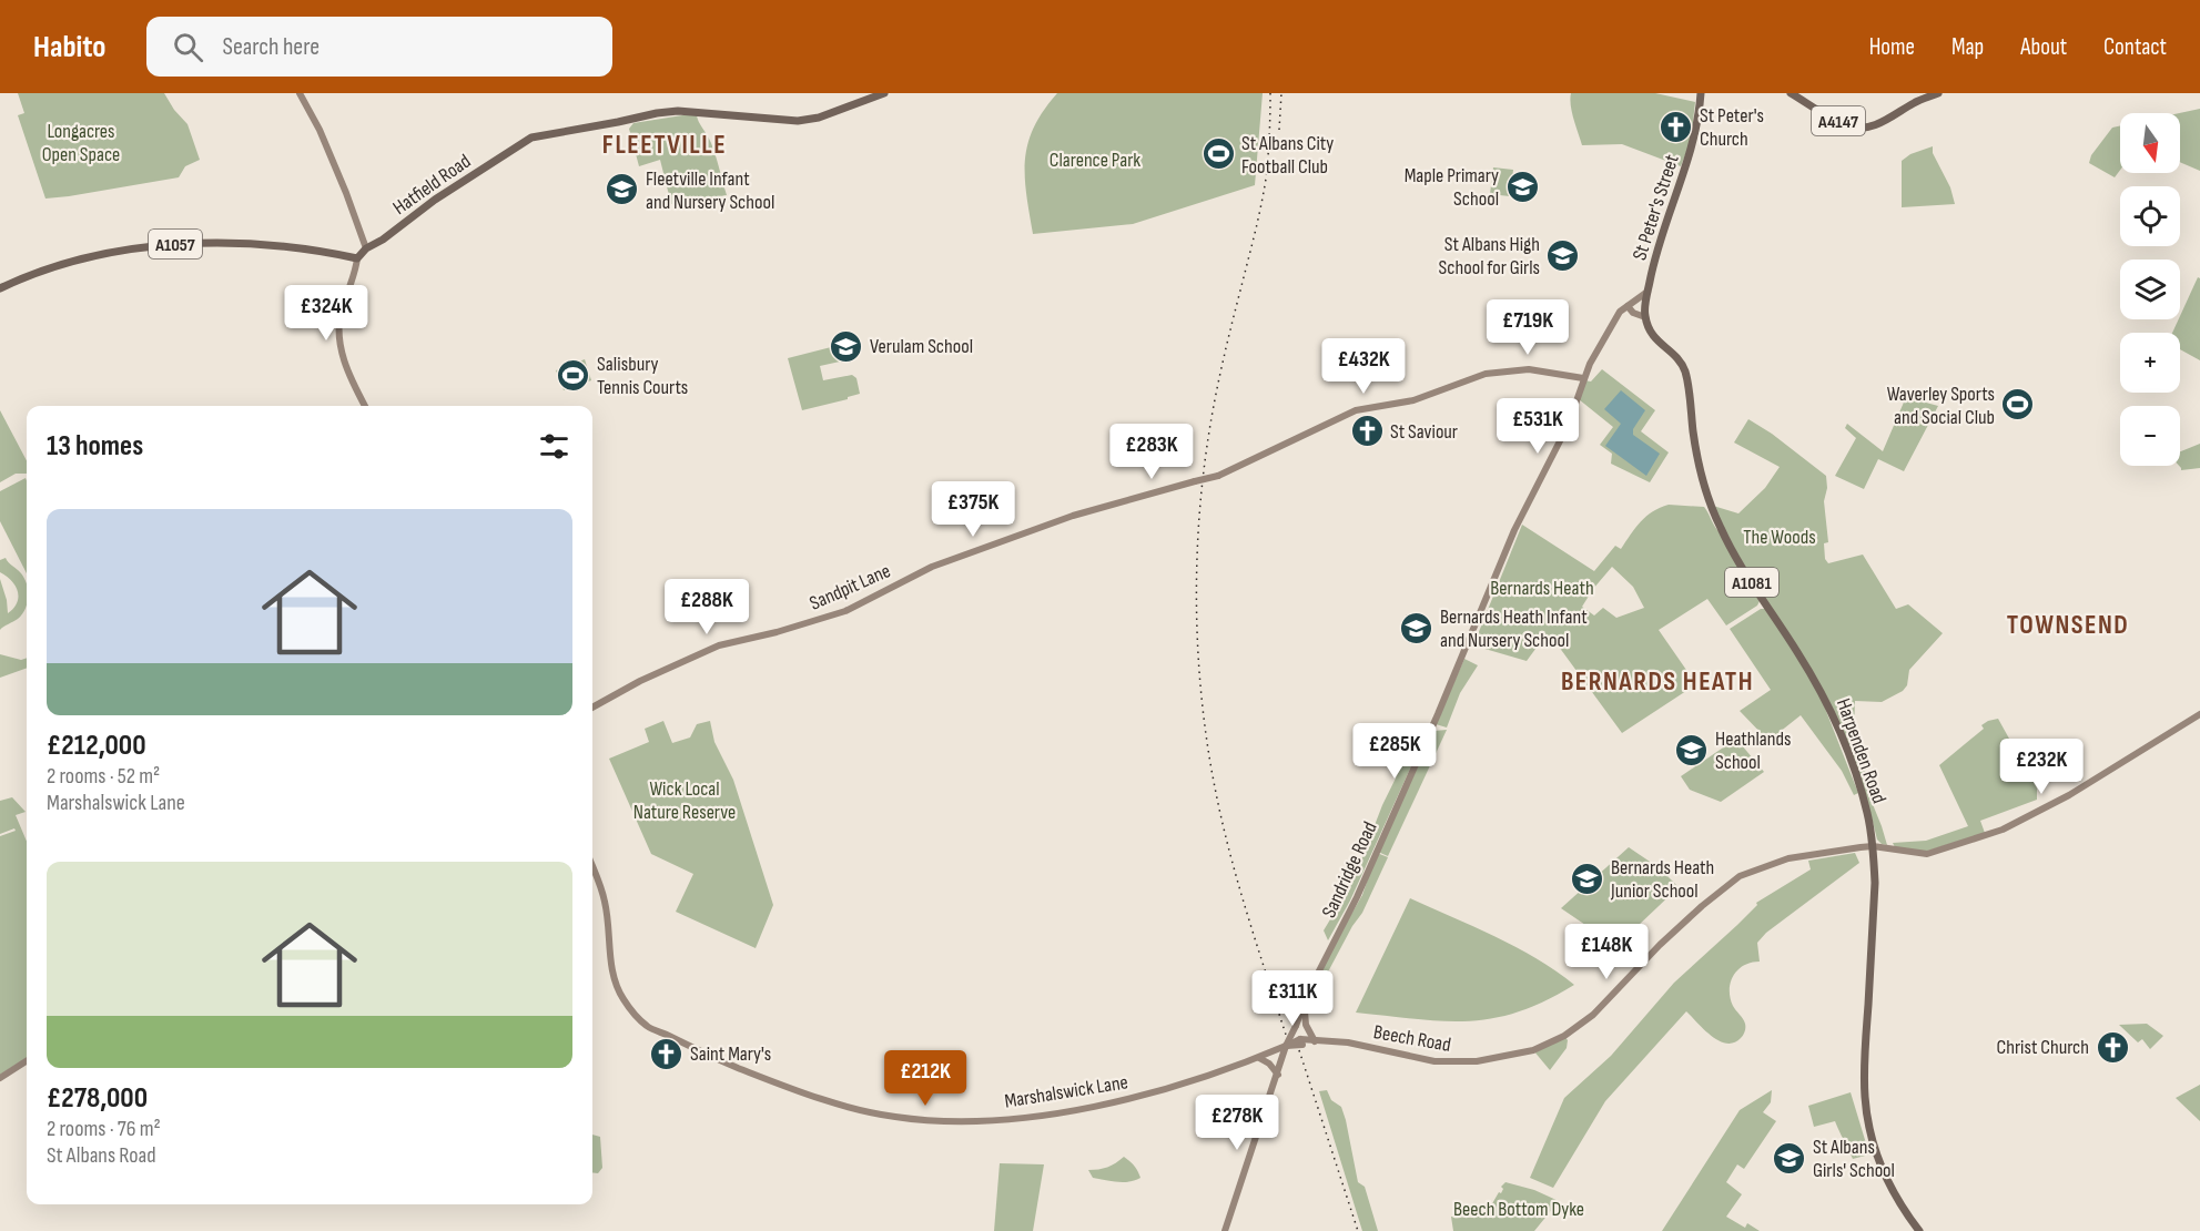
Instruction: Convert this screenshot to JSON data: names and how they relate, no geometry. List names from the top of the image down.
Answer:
{
  "streets": {
    "main road": [
      "A4147",
      "Hatfield Road",
      "St Peter's Street",
      "A1057",
      "A1081",
      "Harpenden Road"
    ],
    "street": [
      "Sandpit Lane",
      "Sandridge Road",
      "Beech Road",
      "Marshalswick Lane"
    ]
  },
  "crossings": [
    ["Hatfield Road", "A1057"],
    ["St Peter's Street", "Harpenden Road"],
    ["St Peter's Street", "Sandridge Road"],
    ["Sandpit Lane", "Sandridge Road"],
    ["Harpenden Road", "Beech Road"],
    ["Sandridge Road", "Beech Road"],
    ["Sandridge Road", "Marshalswick Lane"],
    ["Beech Road", "Marshalswick Lane"]
  ],
  "districts": ["FLEETVILLE", "TOWNSEND", "BERNARDS HEATH"],
  "parks": [
    "Longacres Open Space",
    "Clarence Park",
    "The Woods",
    "Bernards Heath",
    "Wick Local Nature Reserve",
    "Beech Bottom Dyke"
  ],
  "places": {
    "church": [
      "St Peter's Church",
      "St Saviour",
      "Christ Church",
      "Saint Mary's"
    ],
    "sports": ["St Albans City Football Club", "Salisbury Tennis Courts", "Waverley Sports and Social Club"],
    "school or university": [
      "Maple Primary School",
      "Fleetville Infant and Nursery School",
      "St Albans High School for Girls",
      "Verulam School",
      "Bernards Heath Infant and Nursery School",
      "Heathlands School",
      "Bernards Heath Junior School",
      "St Albans Girls' School"
    ]
  },
  "north": "bottom",
  "page": {
    "header": "Habito",
    "search": "Search here",
    "nav": [
      "Home",
      "Map",
      "About",
      "Contact"
    ],
    "map_buttons": ["+", "−"],
    "price": [
      "£324K",
      "£719K",
      "£432K",
      "£531K",
      "£283K",
      "£375K",
      "£288K",
      "£285K",
      "£232K",
      "£148K",
      "£311K",
      "£212K",
      "£278K"
    ],
    "heading": "13 homes",
    "list": [
      {
        "name": "£212,000",
        "note": "2 rooms · 52 m² · Marshalswick Lane"
      },
      {
        "name": "£278,000",
        "note": "2 rooms · 76 m² · St Albans Road"
      }
    ]
  }
}
